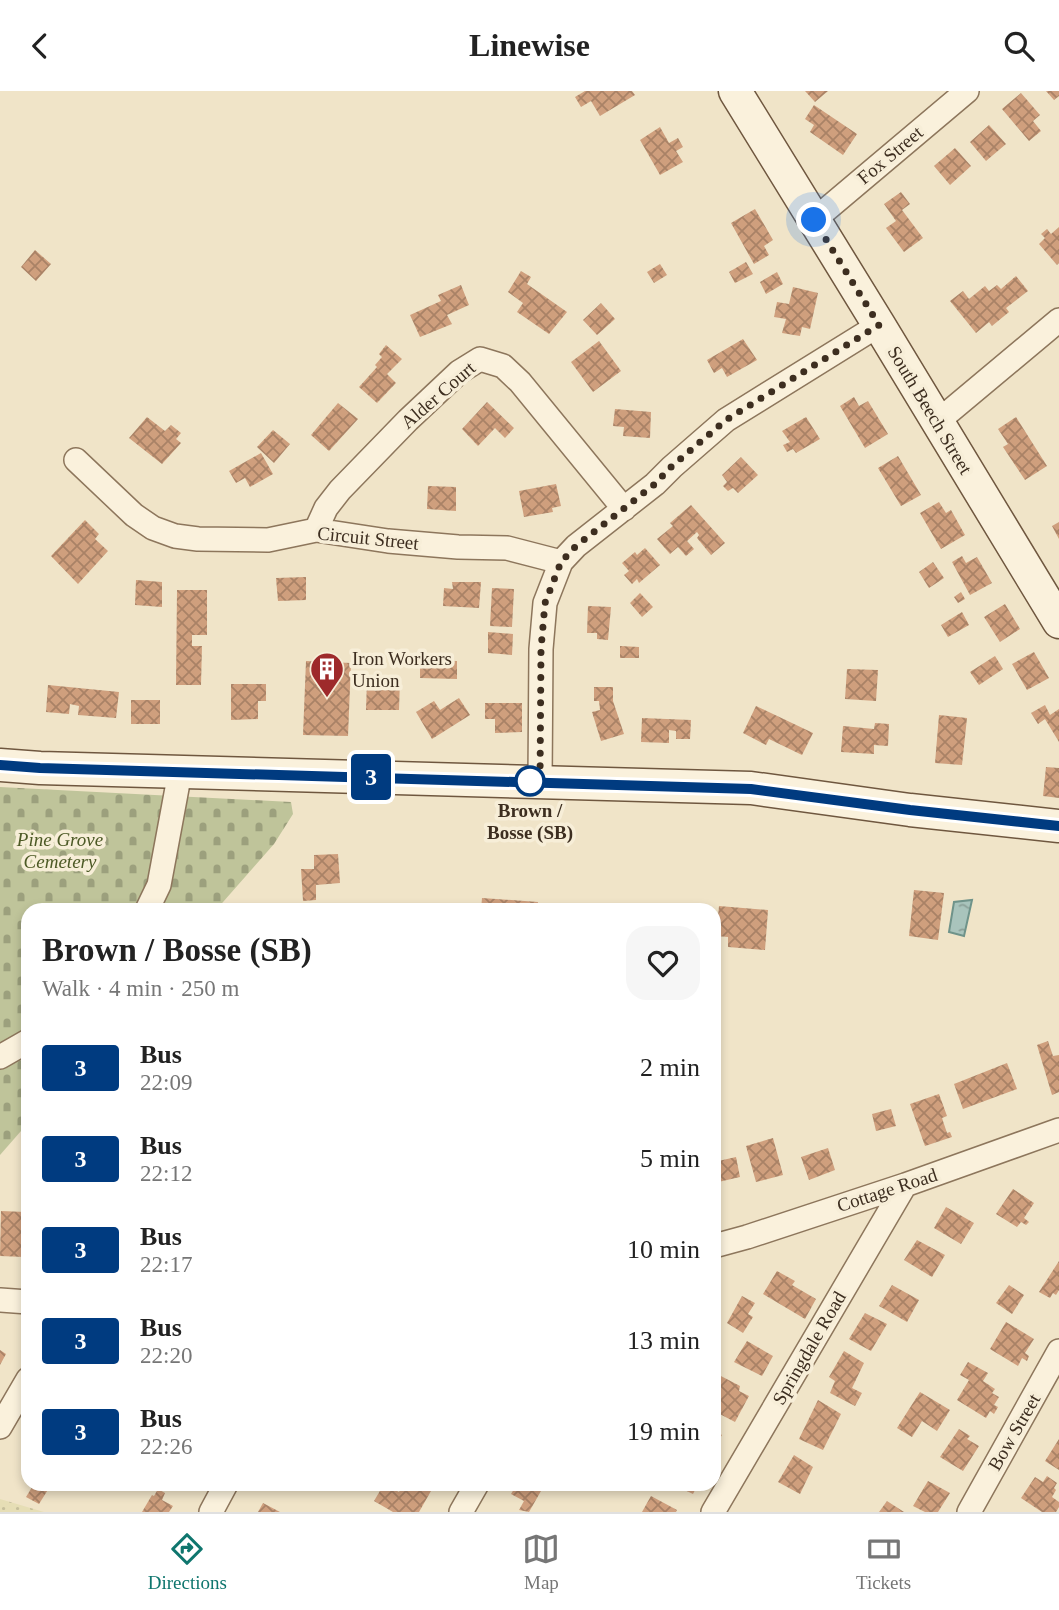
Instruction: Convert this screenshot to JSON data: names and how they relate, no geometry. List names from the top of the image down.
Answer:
{
  "streets": {
    "main road": ["South Beech Street"],
    "street": [
      "Fox Street",
      "Alder Court",
      "Circuit Street",
      "Cottage Road",
      "Springdale Road",
      "Bow Street"
    ]
  },
  "crossings": [
    ["Fox Street", "South Beech Street"],
    ["Alder Court", "Circuit Street"],
    ["Cottage Road", "Springdale Road"]
  ],
  "parks": ["Pine Grove Cemetery"],
  "places": {
    "building": ["Iron Workers Union"],
    "other": ["Brown / Bosse (SB)"]
  },
  "lines": ["bus line 3"],
  "page": {
    "header": "Linewise",
    "on_map": "3",
    "heading": ["Brown / Bosse (SB)", "Walk · 4 min · 250 m"],
    "list": [
      {
        "mark": "3",
        "name": "Bus",
        "note": "22:09",
        "value": "2 min"
      },
      {
        "mark": "3",
        "name": "Bus",
        "note": "22:12",
        "value": "5 min"
      },
      {
        "mark": "3",
        "name": "Bus",
        "note": "22:17",
        "value": "10 min"
      },
      {
        "mark": "3",
        "name": "Bus",
        "note": "22:20",
        "value": "13 min"
      },
      {
        "mark": "3",
        "name": "Bus",
        "note": "22:26",
        "value": "19 min"
      }
    ],
    "tabs": ["Directions", "Map", "Tickets"]
  }
}
